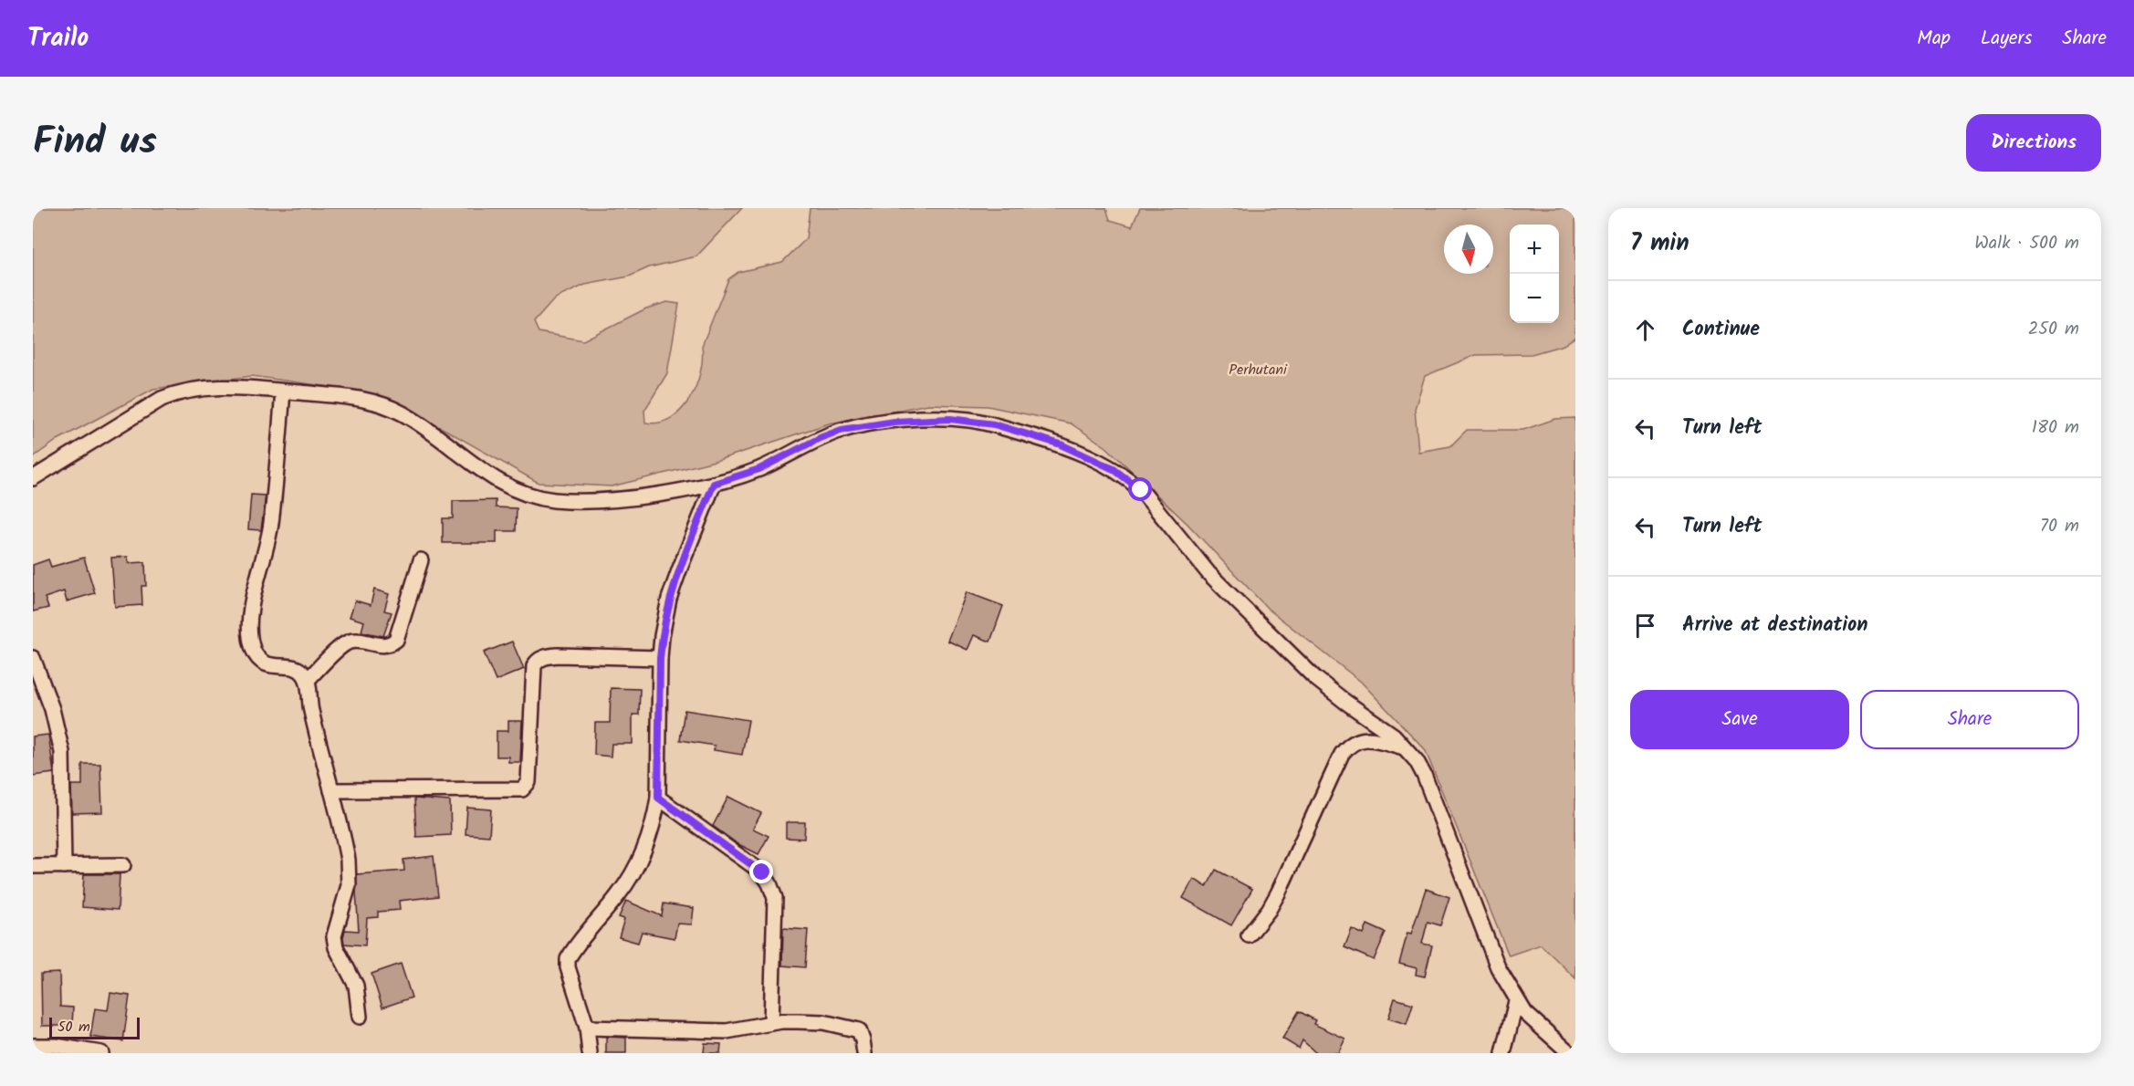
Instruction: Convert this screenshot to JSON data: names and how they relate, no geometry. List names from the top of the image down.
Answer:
{
  "parks": ["Perhutani"],
  "scale_bar": "50 m",
  "north": "bottom",
  "page": {
    "header": "Trailo",
    "nav": ["Map", "Layers", "Share"],
    "title": "Find us",
    "buttons": [
      "Directions",
      ["Save", "Share"]
    ],
    "heading": ["7 min", "Walk · 500 m"],
    "map_buttons": ["+", "−"],
    "list": [
      ["Continue", "250 m"],
      ["Turn left", "180 m"],
      ["Turn left", "70 m"],
      "Arrive at destination"
    ],
    "scale": "50 m"
  }
}
